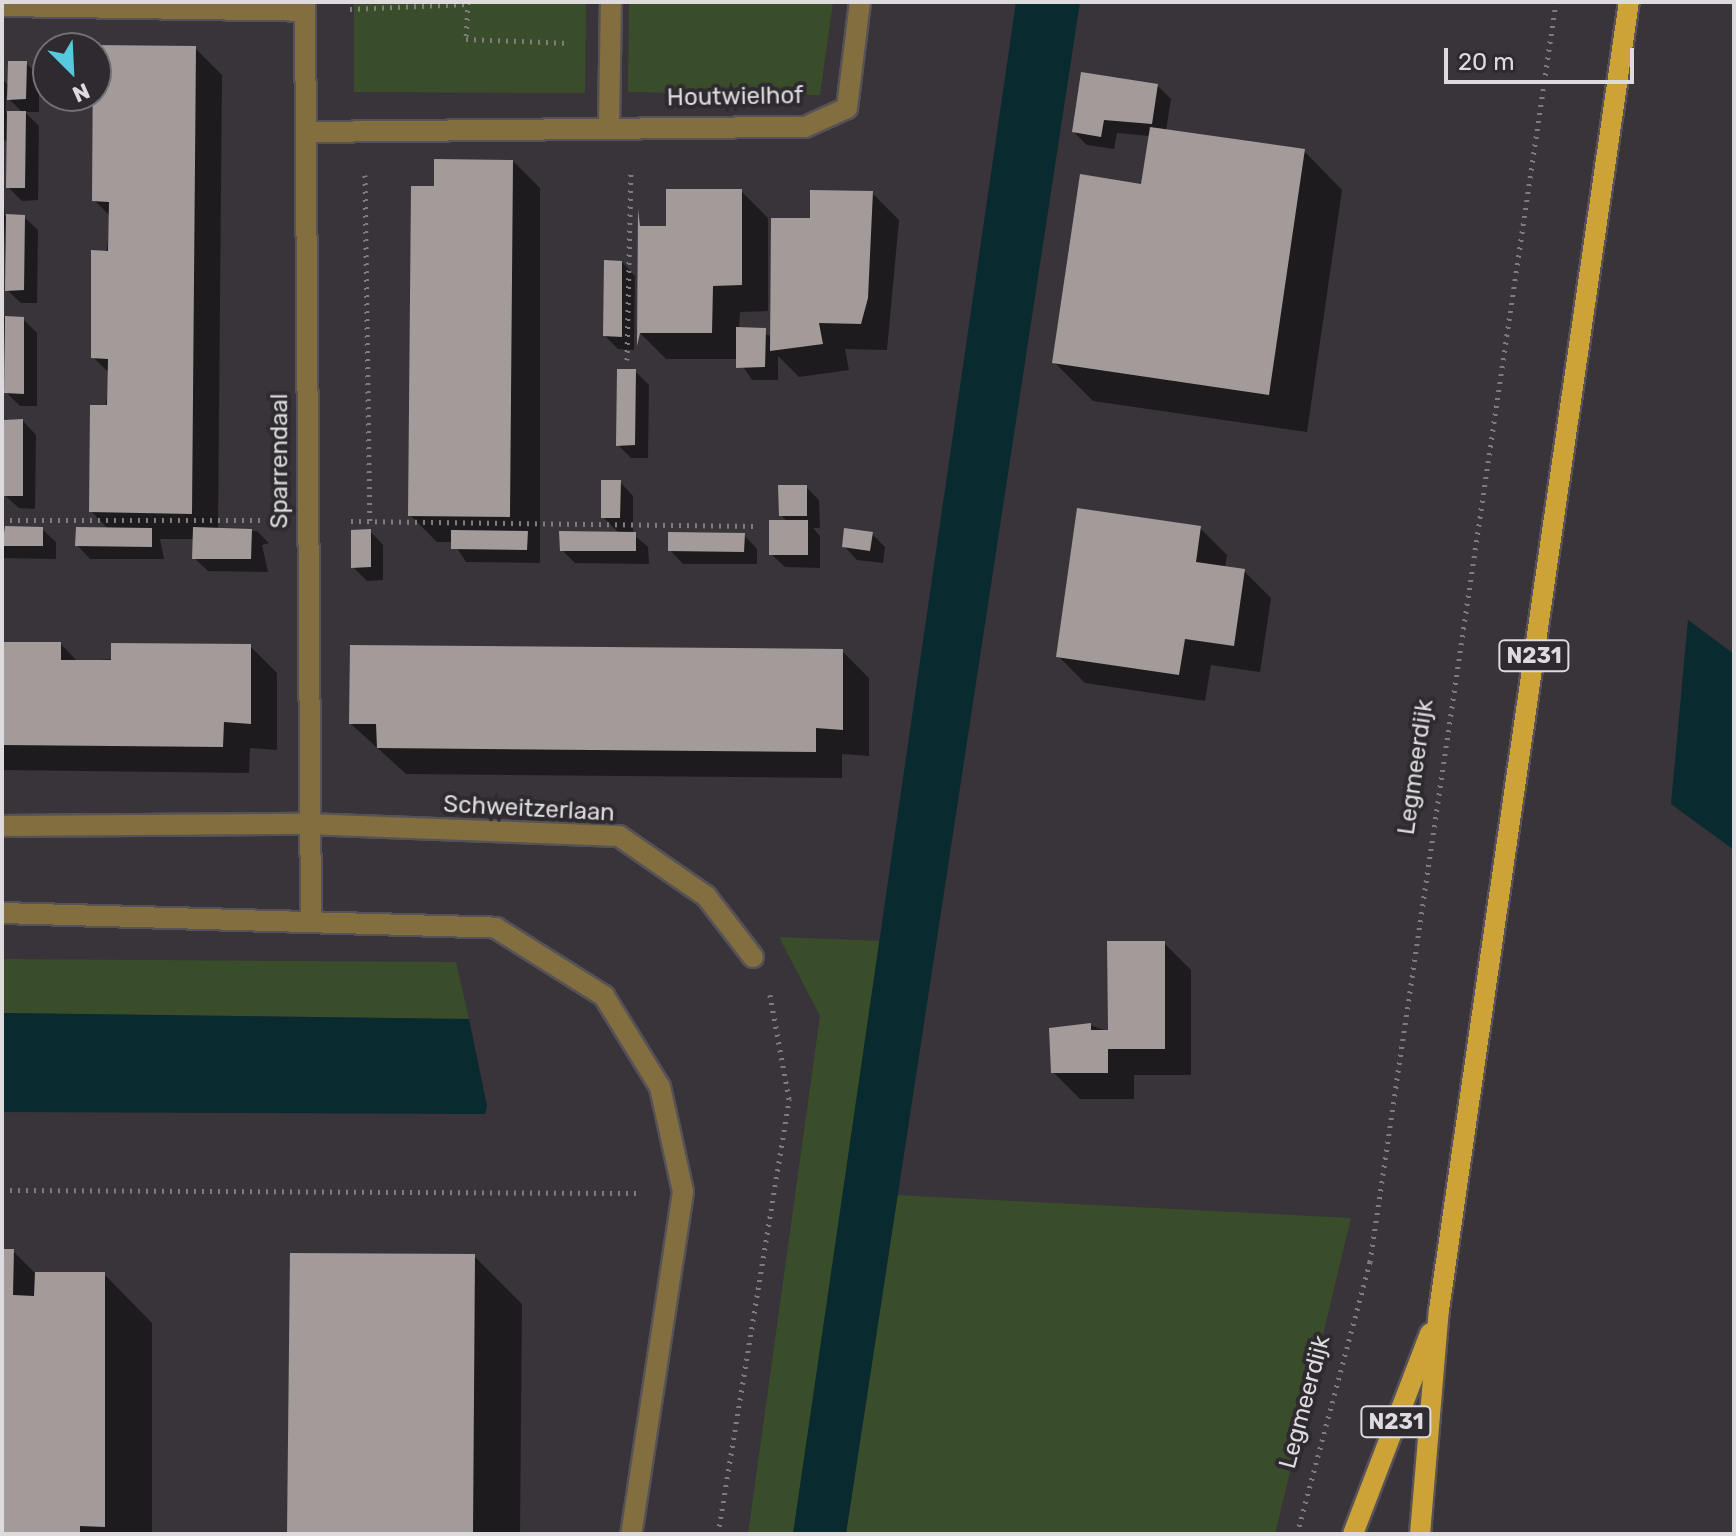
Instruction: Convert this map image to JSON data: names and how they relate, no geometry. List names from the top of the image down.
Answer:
{
  "streets": {
    "main road": ["N231"],
    "street": ["Houtwielhof", "Sparrendaal", "Schweitzerlaan"],
    "path": ["Legmeerdijk"]
  },
  "crossings": [
    ["Houtwielhof", "Sparrendaal"],
    ["Sparrendaal", "Schweitzerlaan"]
  ],
  "scale_bar": "20 m",
  "north": "bottom right"
}
